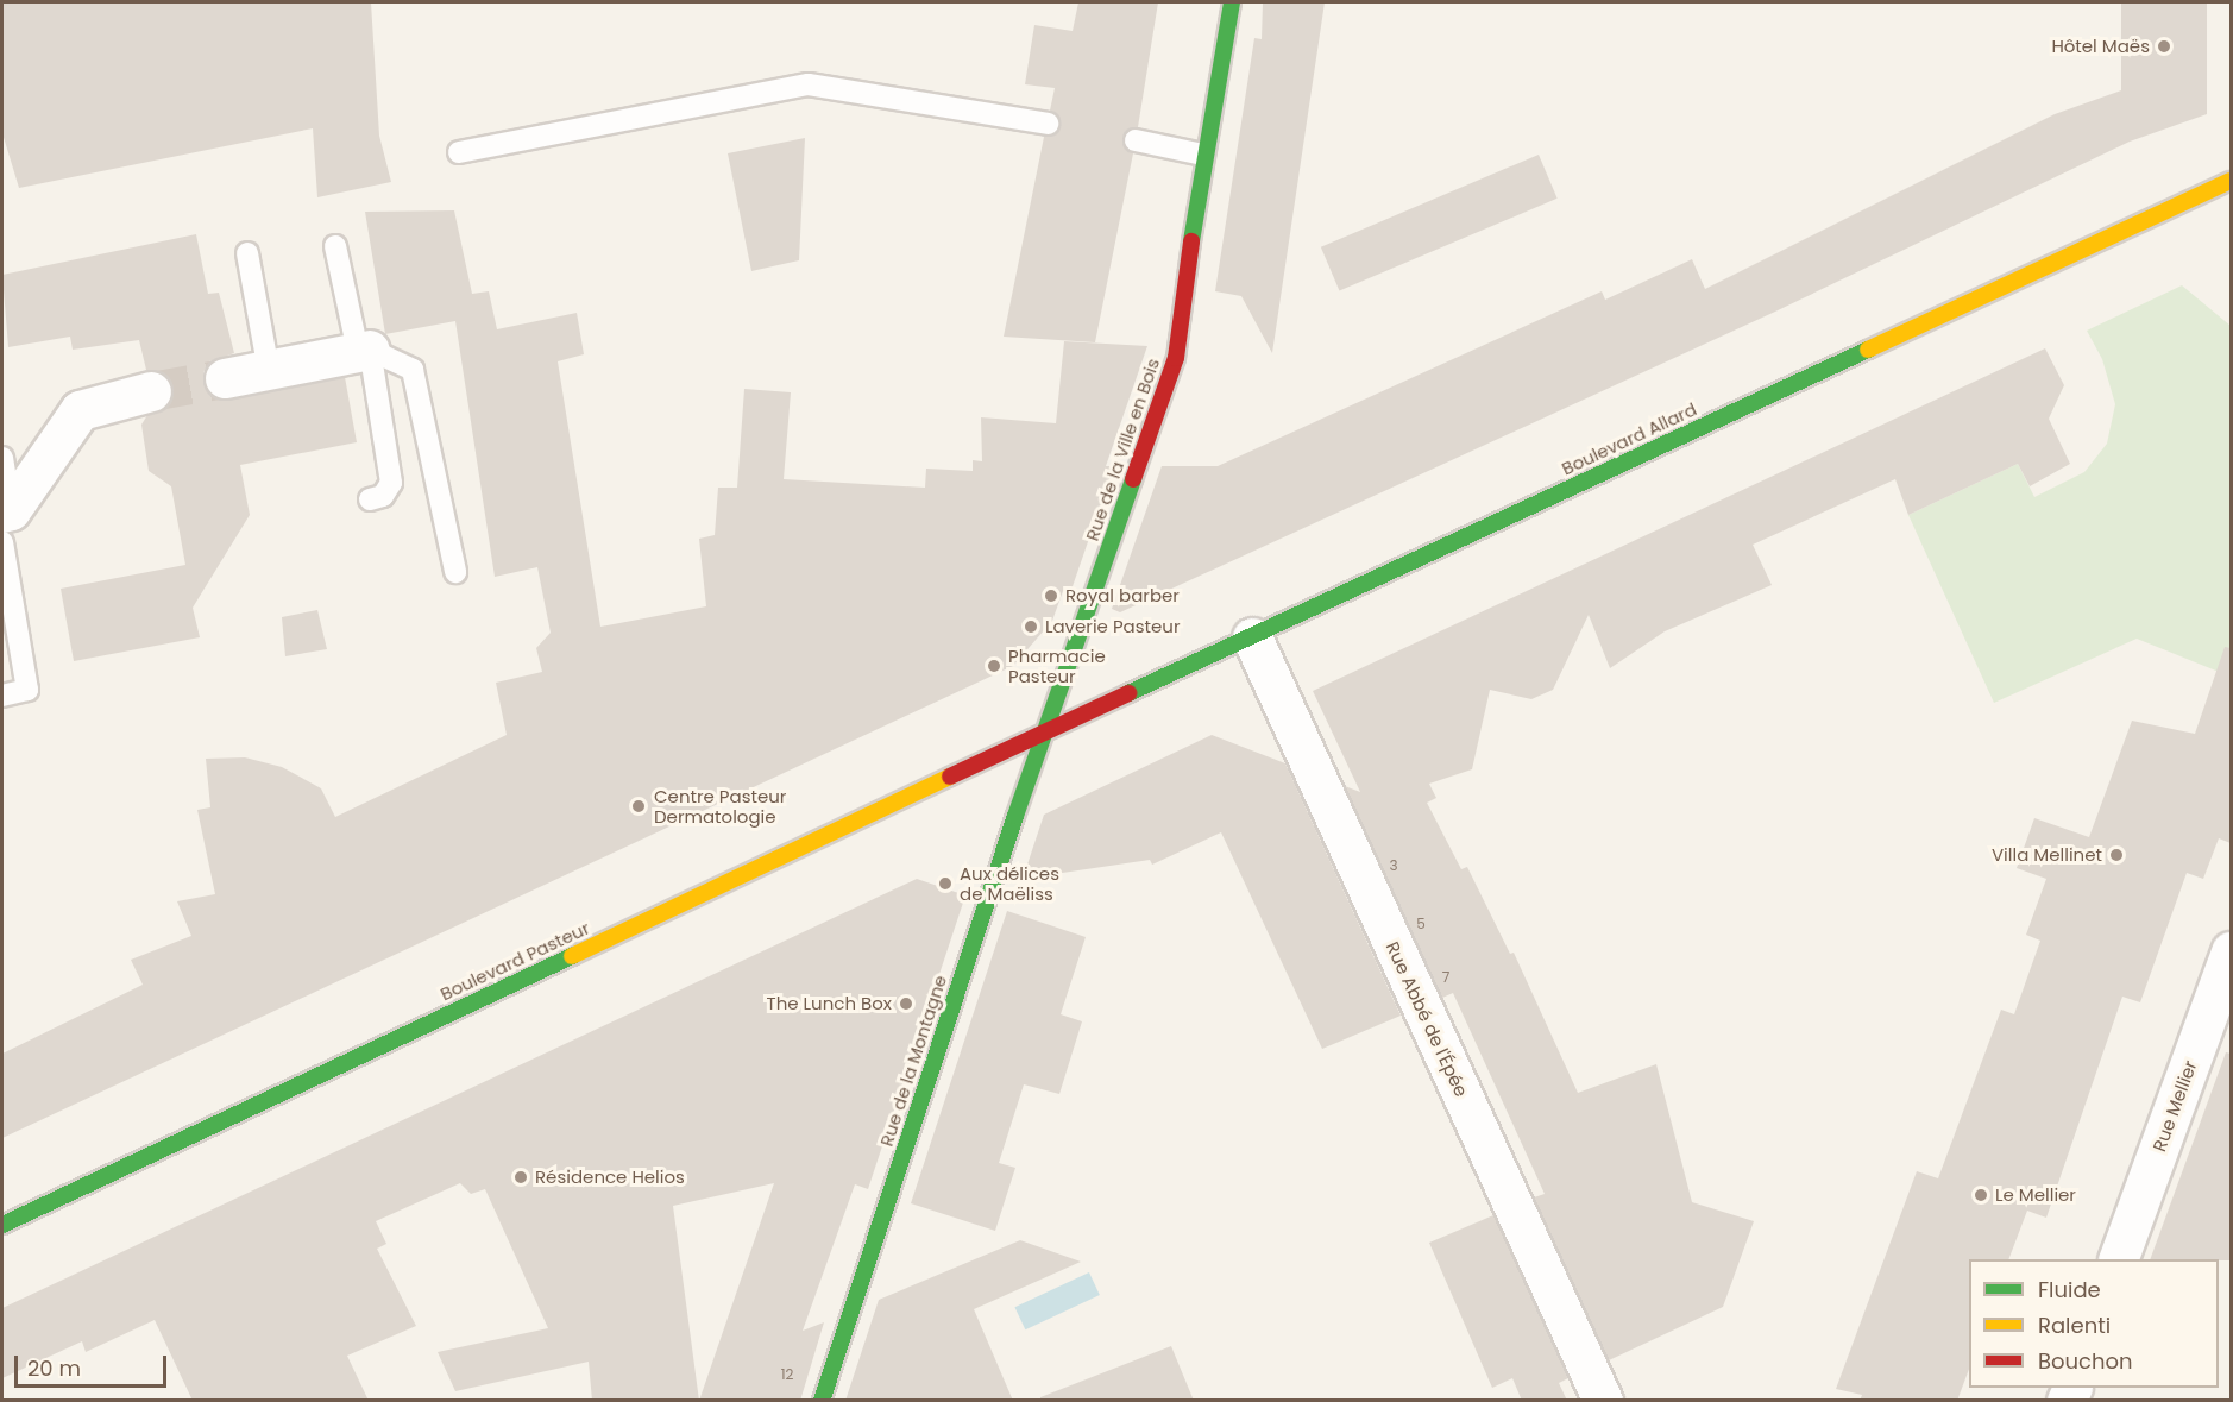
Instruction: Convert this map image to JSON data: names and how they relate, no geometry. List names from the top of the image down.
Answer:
{
  "streets": {
    "street": [
      "Boulevard Allard",
      "Rue de la Ville en Bois",
      "Boulevard Pasteur",
      "Rue Abbé de l'Épée",
      "Rue de la Montagne",
      "Rue Mellier"
    ]
  },
  "crossings": [
    ["Boulevard Allard", "Rue de la Ville en Bois"],
    ["Boulevard Allard", "Boulevard Pasteur"],
    ["Boulevard Allard", "Rue Abbé de l'Épée"],
    ["Boulevard Allard", "Rue de la Montagne"],
    ["Rue de la Ville en Bois", "Boulevard Pasteur"],
    ["Rue de la Ville en Bois", "Rue de la Montagne"],
    ["Boulevard Pasteur", "Rue de la Montagne"]
  ],
  "places": [
    "Hôtel Maës",
    "Royal barber",
    "Laverie Pasteur",
    "Pharmacie Pasteur",
    "Centre Pasteur Dermatologie",
    "Villa Mellinet",
    "Aux délices de Maëliss",
    "The Lunch Box",
    "Résidence Helios",
    "Le Mellier"
  ],
  "house_numbers": [
    "3",
    "5",
    "7",
    "12"
  ],
  "legend": ["Fluide", "Ralenti", "Bouchon"],
  "scale_bar": "20 m"
}
